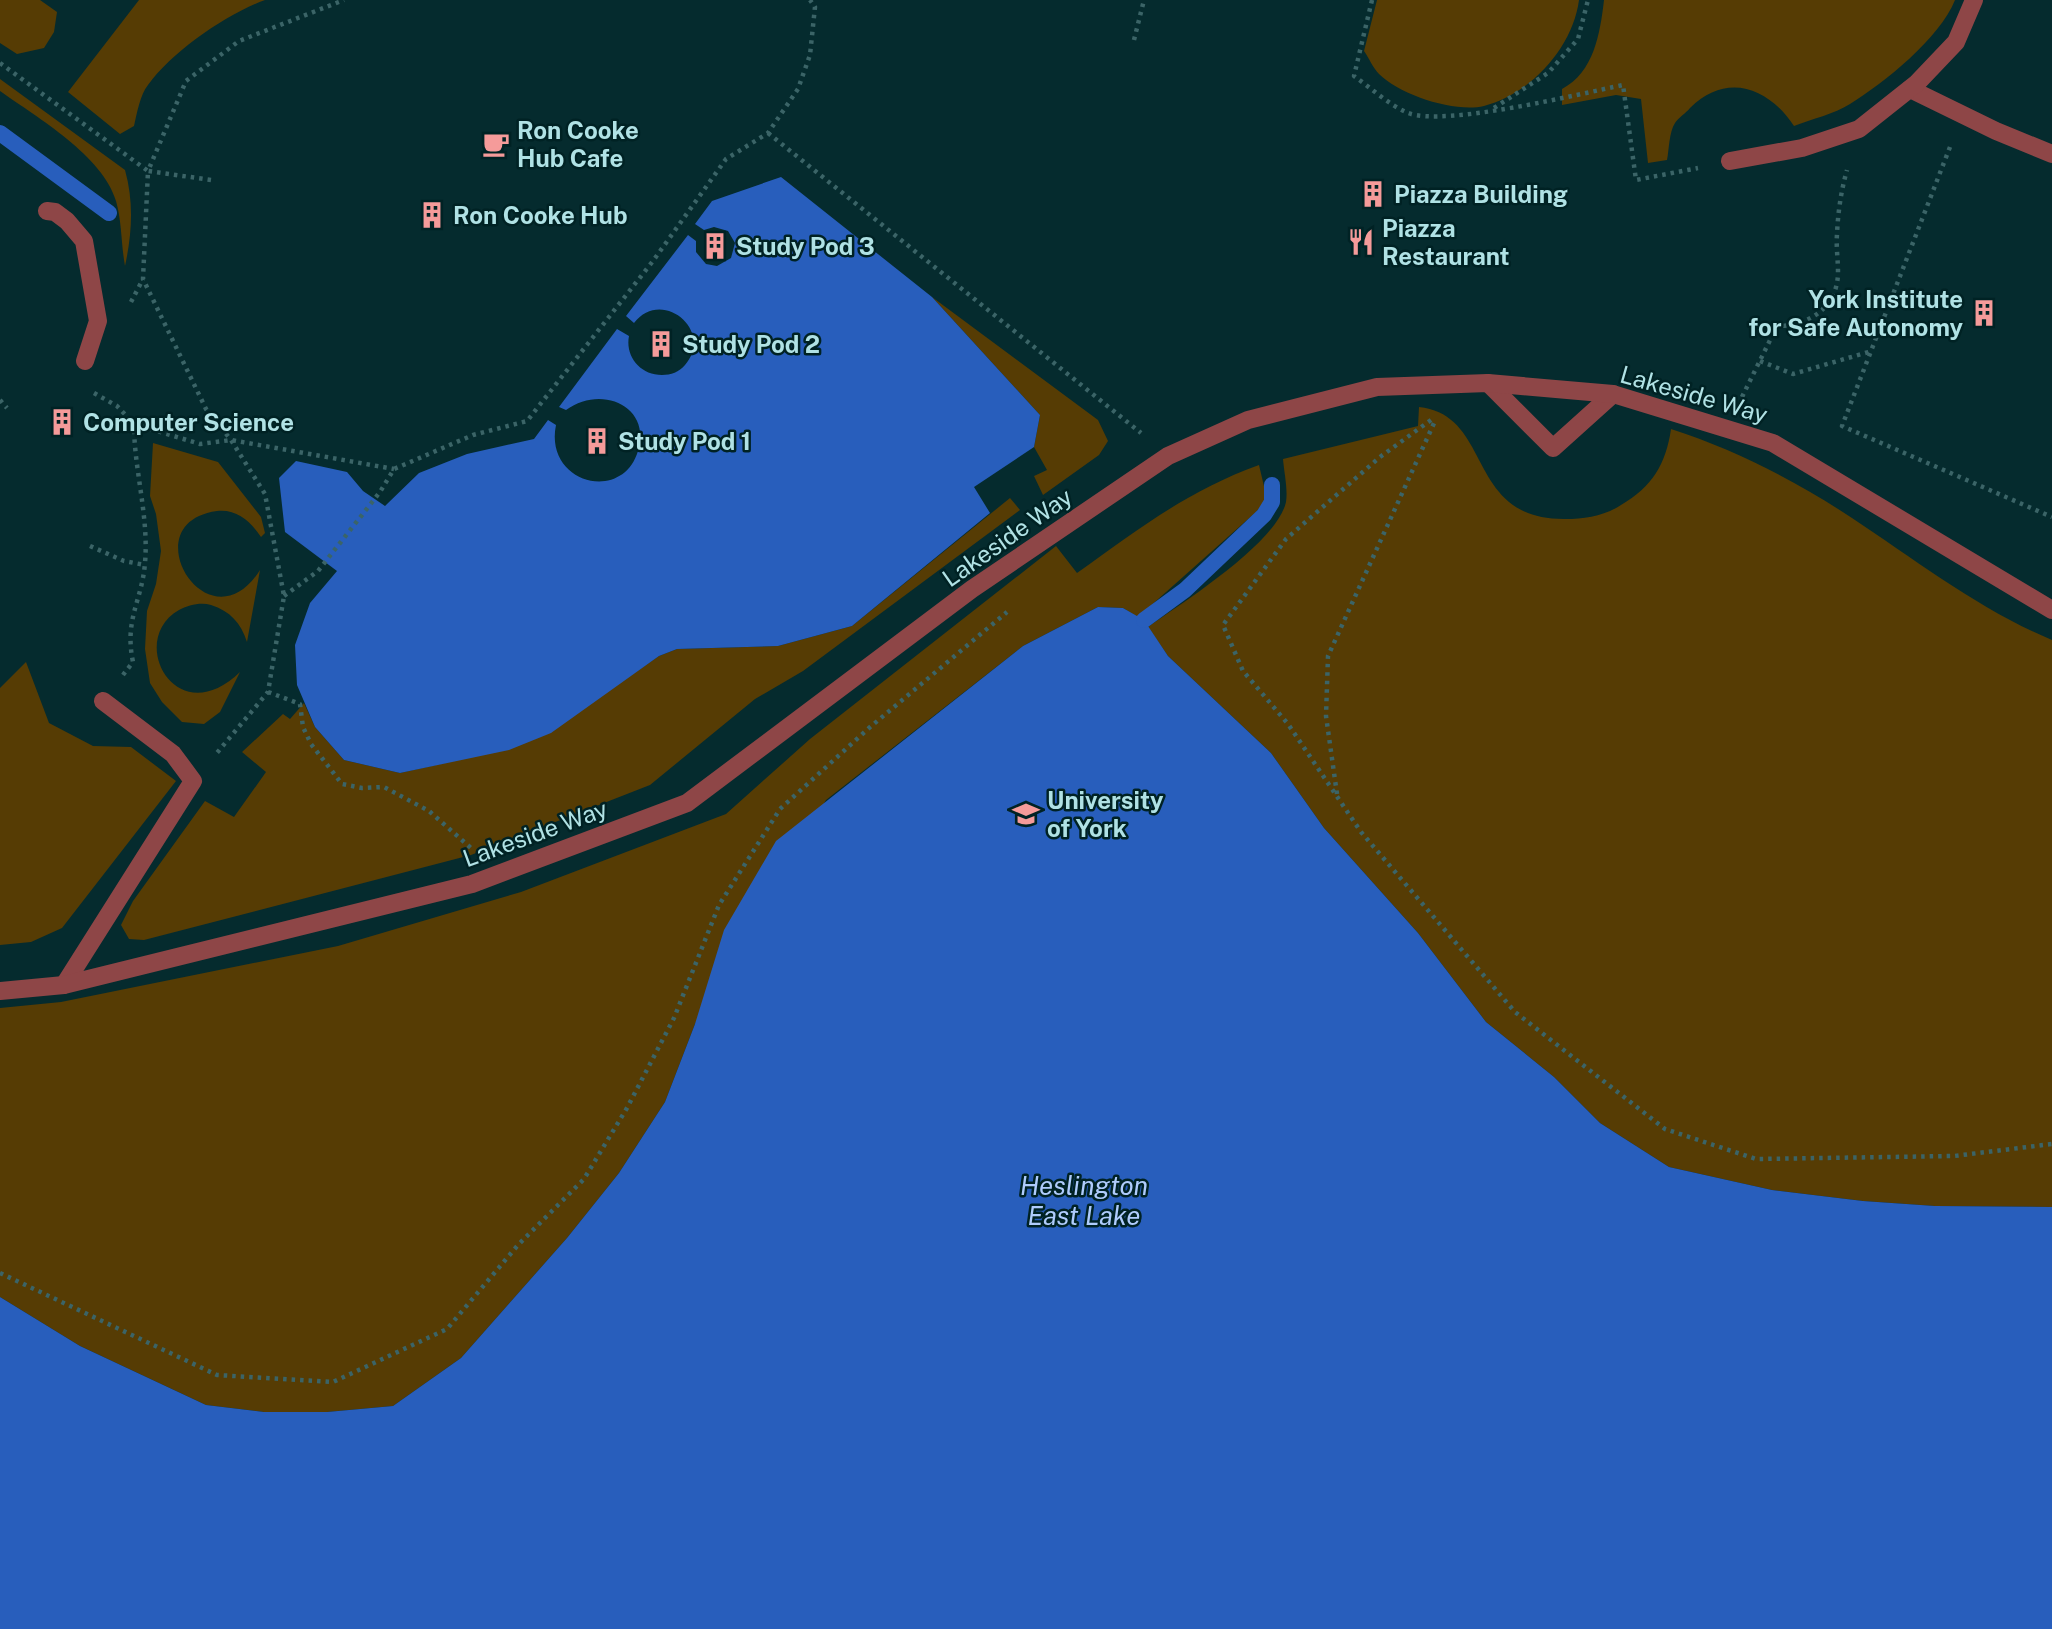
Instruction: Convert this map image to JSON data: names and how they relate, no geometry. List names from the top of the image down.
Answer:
{
  "streets": {
    "lane": ["Lakeside Way"]
  },
  "water": ["Heslington East Lake"],
  "places": {
    "cafe": ["Ron Cooke Hub Cafe"],
    "building": [
      "Piazza Building",
      "Ron Cooke Hub",
      "Study Pod 3",
      "York Institute for Safe Autonomy",
      "Study Pod 2",
      "Computer Science",
      "Study Pod 1"
    ],
    "restaurant": ["Piazza Restaurant"],
    "school or university": ["University of York"]
  }
}
